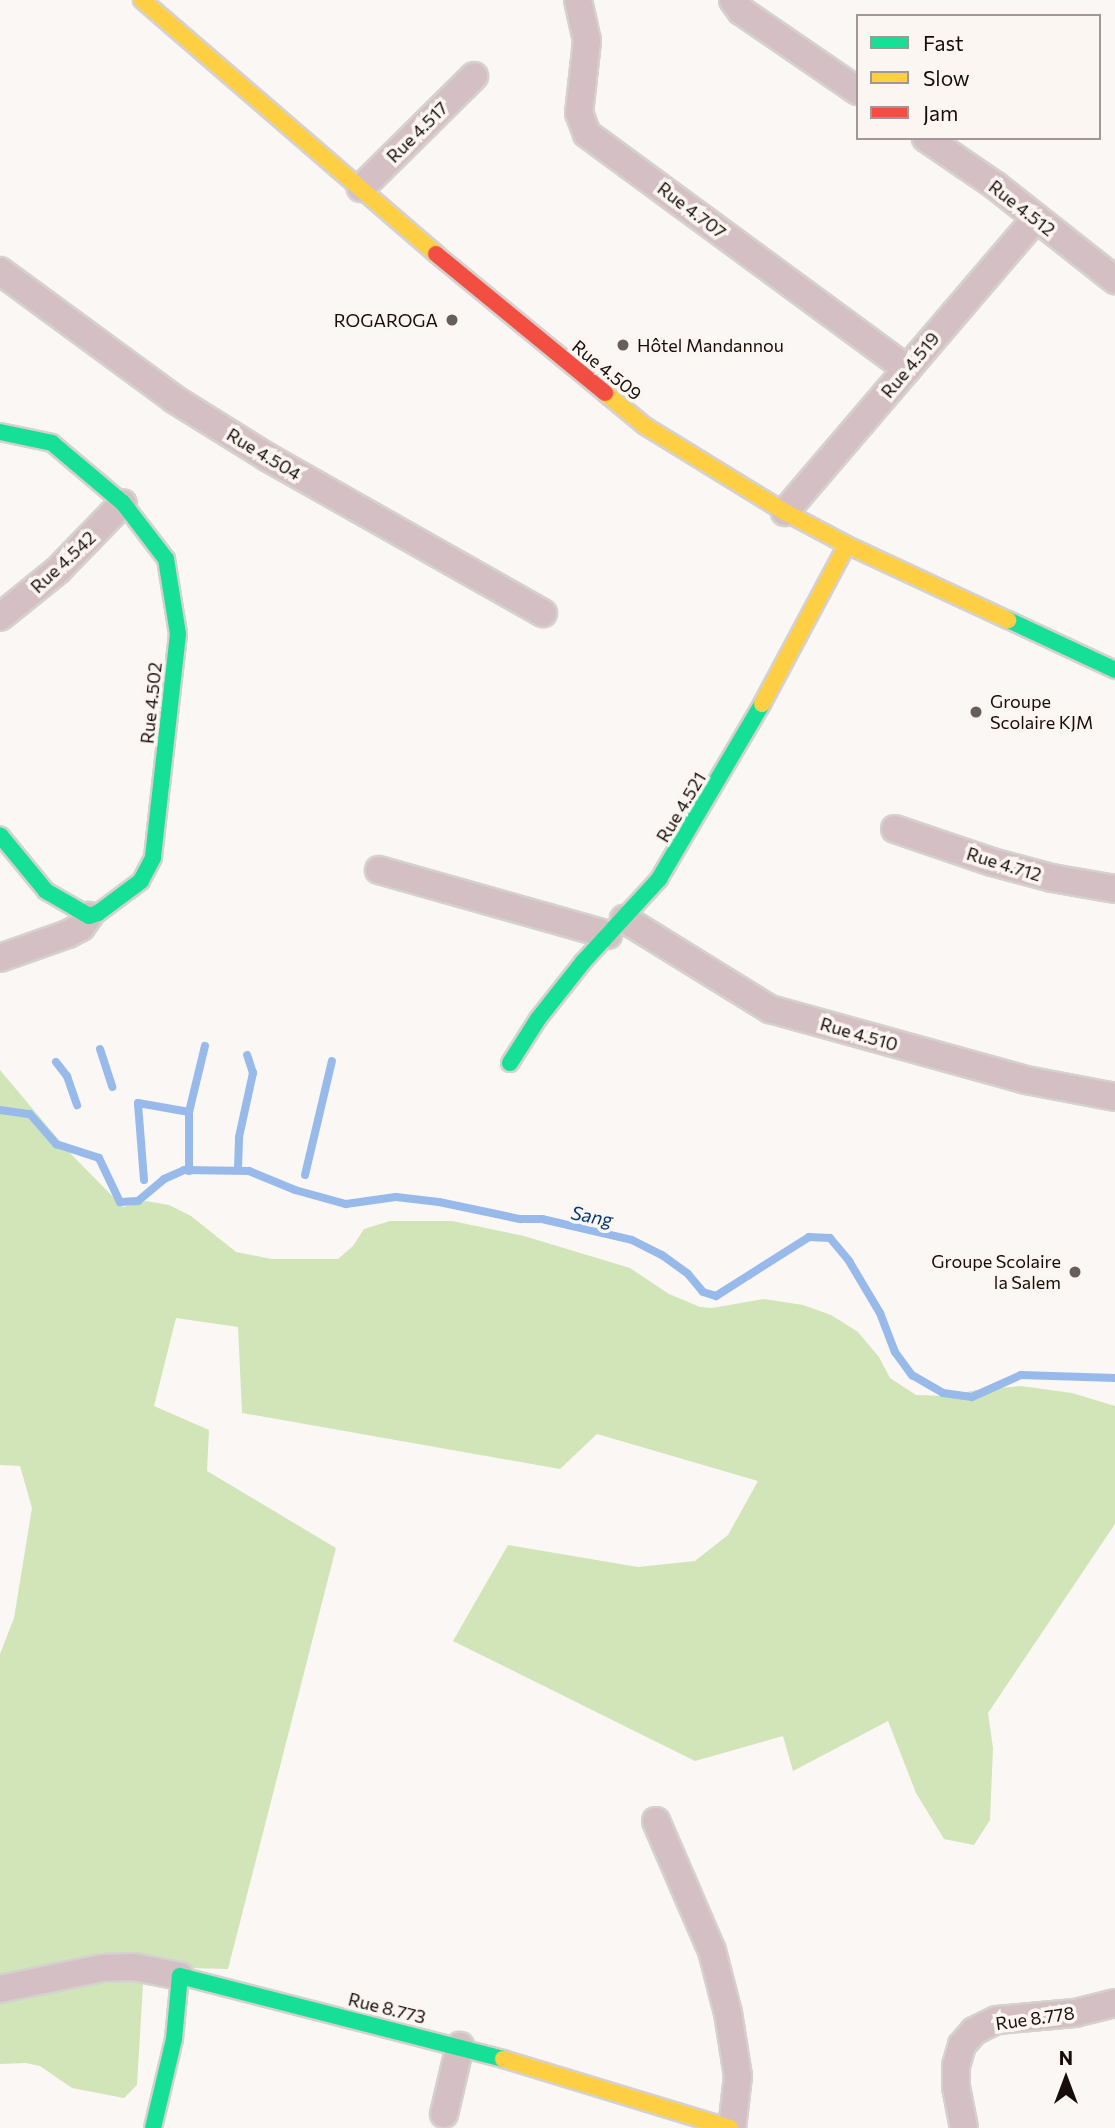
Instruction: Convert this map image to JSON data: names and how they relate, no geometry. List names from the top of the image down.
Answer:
{
  "streets": {
    "street": [
      "Rue 4.517",
      "Rue 4.512",
      "Rue 4.707",
      "Rue 4.519",
      "Rue 4.509",
      "Rue 4.504",
      "Rue 4.542",
      "Rue 4.502",
      "Rue 4.521",
      "Rue 4.712",
      "Rue 4.510",
      "Rue 8.773",
      "Rue 8.778"
    ]
  },
  "crossings": [
    ["Rue 4.517", "Rue 4.509"],
    ["Rue 4.512", "Rue 4.519"],
    ["Rue 4.707", "Rue 4.519"],
    ["Rue 4.519", "Rue 4.509"],
    ["Rue 4.509", "Rue 4.521"],
    ["Rue 4.542", "Rue 4.502"],
    ["Rue 4.521", "Rue 4.510"]
  ],
  "water": ["Sang"],
  "places": [
    "ROGAROGA",
    "Hôtel Mandannou",
    "Groupe Scolaire KJM",
    "Groupe Scolaire la Salem"
  ],
  "legend": ["Fast", "Slow", "Jam"],
  "north": "top"
}
